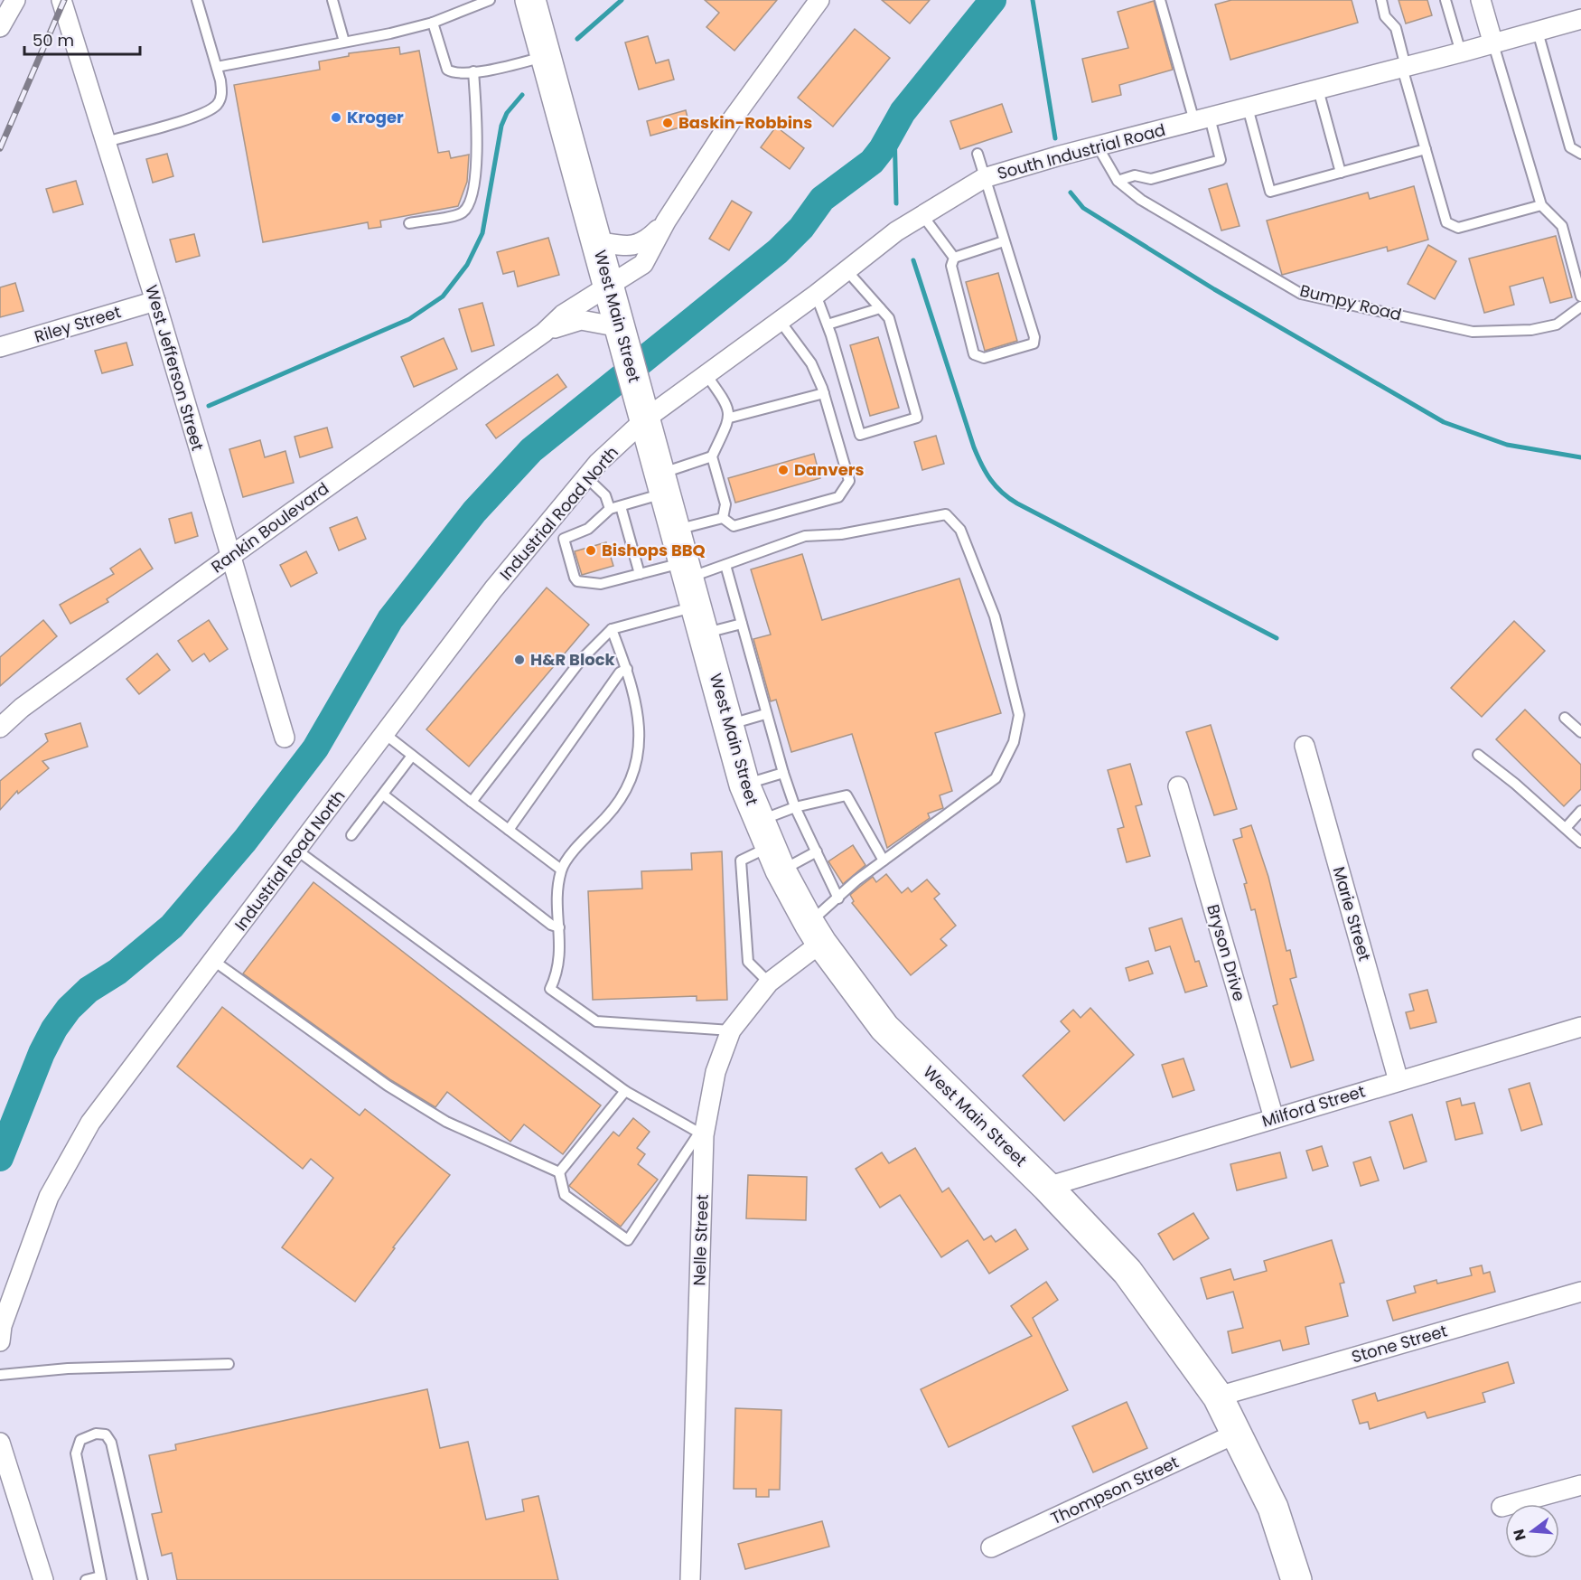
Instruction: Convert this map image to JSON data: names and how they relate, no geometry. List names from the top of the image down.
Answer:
{
  "streets": {
    "main road": ["West Main Street"],
    "street": [
      "South Industrial Road",
      "Riley Street",
      "West Jefferson Street",
      "Industrial Road North",
      "Rankin Boulevard",
      "Marie Street",
      "Bryson Drive",
      "Milford Street",
      "Nelle Street",
      "Stone Street",
      "Thompson Street"
    ],
    "lane": ["Bumpy Road"]
  },
  "crossings": [
    ["South Industrial Road", "Bumpy Road"],
    ["South Industrial Road", "West Main Street"],
    ["South Industrial Road", "Industrial Road North"],
    ["West Main Street", "Industrial Road North"],
    ["West Main Street", "Rankin Boulevard"],
    ["West Main Street", "Milford Street"],
    ["West Main Street", "Nelle Street"],
    ["West Main Street", "Stone Street"],
    ["West Main Street", "Thompson Street"],
    ["Riley Street", "West Jefferson Street"],
    ["West Jefferson Street", "Rankin Boulevard"],
    ["Marie Street", "Milford Street"],
    ["Bryson Drive", "Milford Street"]
  ],
  "places": [
    "Kroger",
    "Baskin-Robbins",
    "Danvers",
    "Bishops BBQ",
    "H&R Block"
  ],
  "scale_bar": "50 m",
  "north": "left"
}
